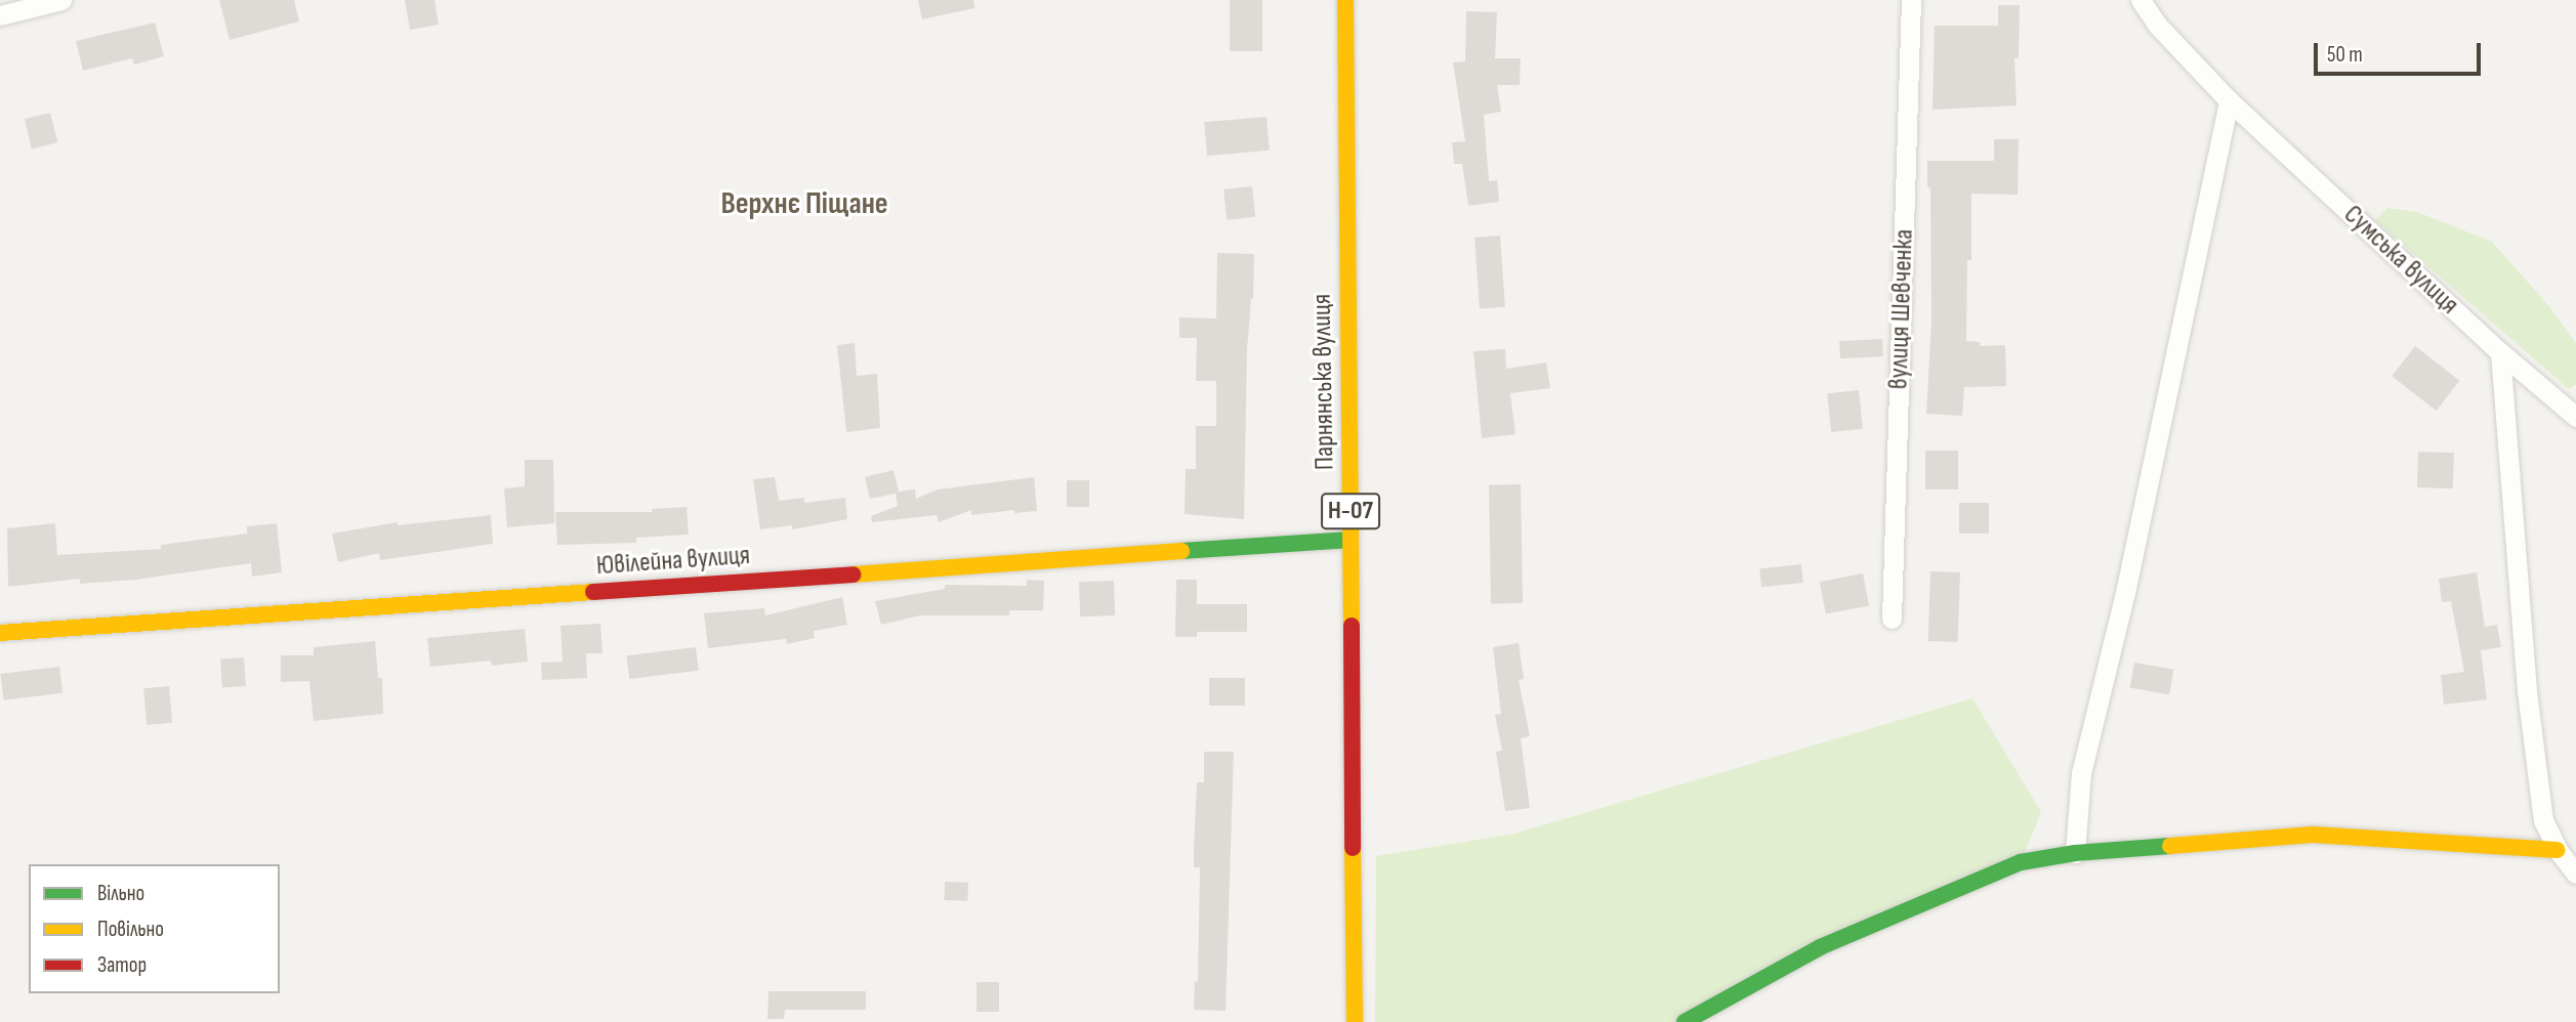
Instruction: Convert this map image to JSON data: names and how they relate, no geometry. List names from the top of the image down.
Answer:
{
  "streets": {
    "street": [
      "Сумська вулиця",
      "вулиця Шевченка",
      "Парнянська вулиця",
      "Н-07",
      "Ювілейна вулиця"
    ]
  },
  "crossings": [
    ["Парнянська вулиця", "Ювілейна вулиця"]
  ],
  "districts": ["Верхнє Піщане"],
  "legend": ["Вільно", "Повільно", "Затор"],
  "scale_bar": "50 m"
}
